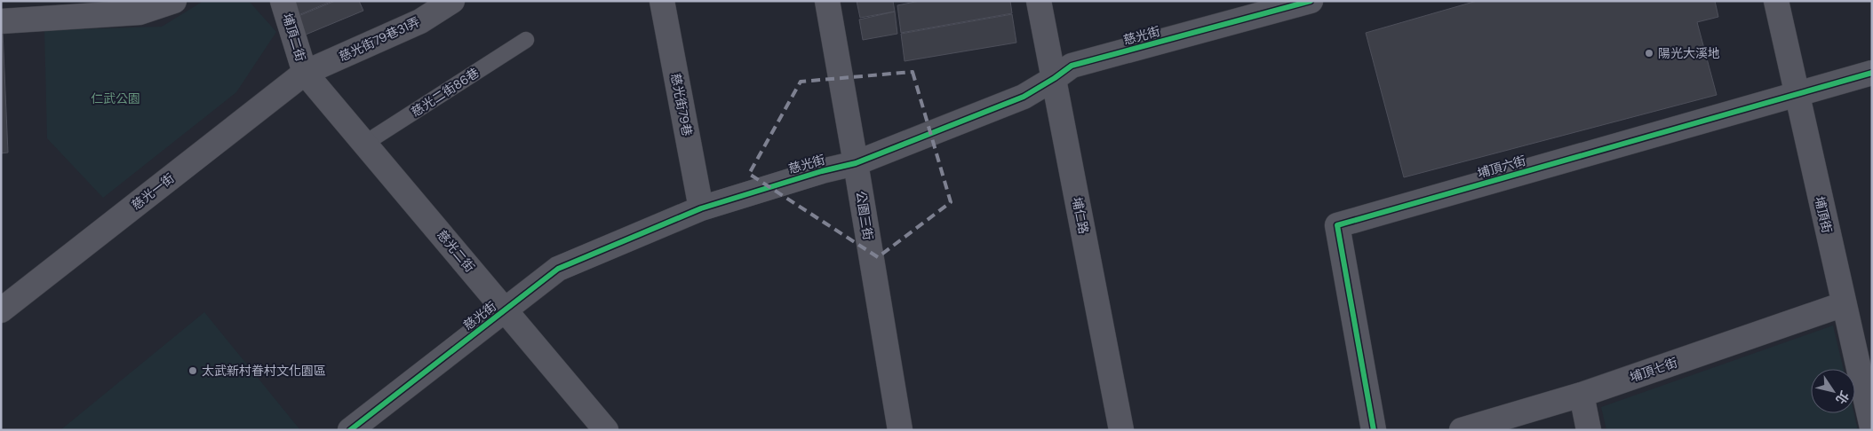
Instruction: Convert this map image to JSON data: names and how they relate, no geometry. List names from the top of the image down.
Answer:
{
  "streets": {
    "street": [
      "慈光街",
      "埔頂二街",
      "慈光街79巷31弄",
      "慈光街79巷",
      "埔頂六街",
      "慈光一街",
      "埔頂街",
      "公園三街",
      "埔仁路",
      "慈光二街",
      "埔頂七街"
    ],
    "lane": ["慈光二街86巷"]
  },
  "crossings": [
    ["慈光街", "慈光街79巷"],
    ["慈光街", "公園三街"],
    ["慈光街", "埔仁路"],
    ["慈光街", "慈光二街"],
    ["埔頂二街", "慈光街79巷31弄"],
    ["埔頂二街", "慈光一街"],
    ["埔頂二街", "慈光二街"],
    ["慈光街79巷31弄", "慈光一街"],
    ["慈光街79巷31弄", "慈光二街"],
    ["慈光二街86巷", "慈光二街"],
    ["埔頂六街", "埔頂街"],
    ["慈光一街", "慈光二街"],
    ["埔頂街", "埔頂七街"]
  ],
  "parks": ["仁武公園"],
  "places": ["陽光大溪地", "太武新村眷村文化園區"],
  "north": "bottom right"
}
